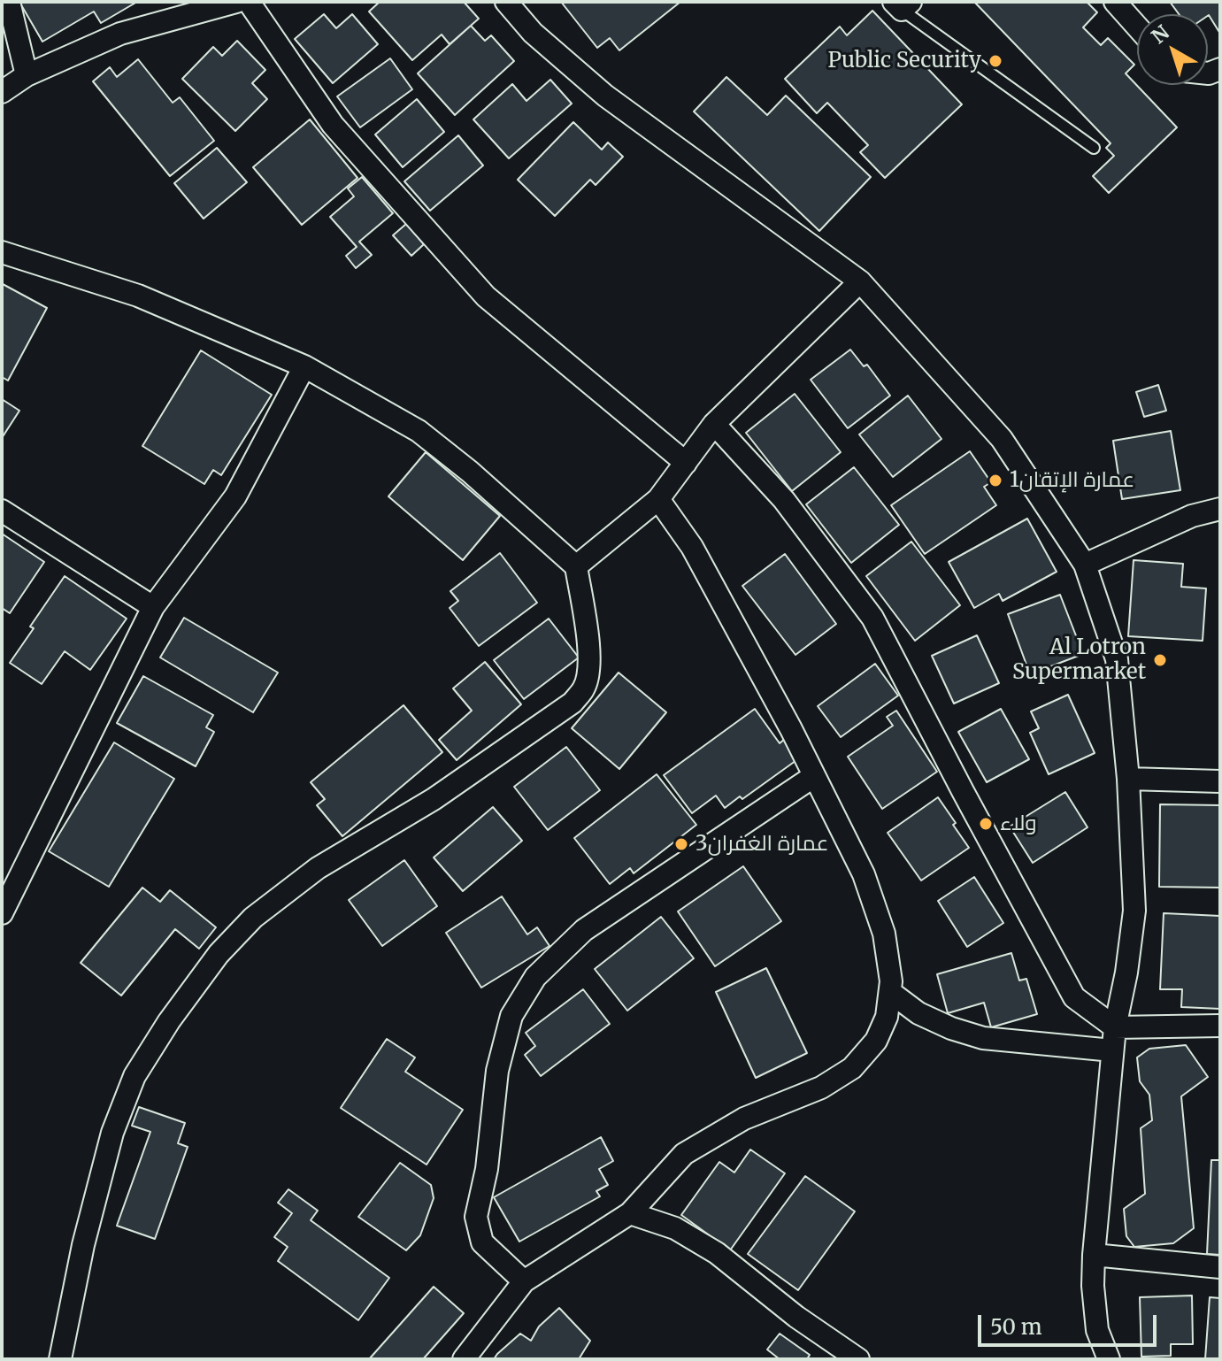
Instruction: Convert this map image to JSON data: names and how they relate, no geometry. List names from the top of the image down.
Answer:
{
  "places": [
    "Public Security",
    "عمارة الإتقان1",
    "Al Lotron Supermarket",
    "ولاء",
    "عمارة الغفران3"
  ],
  "scale_bar": "50 m",
  "north": "top left"
}
